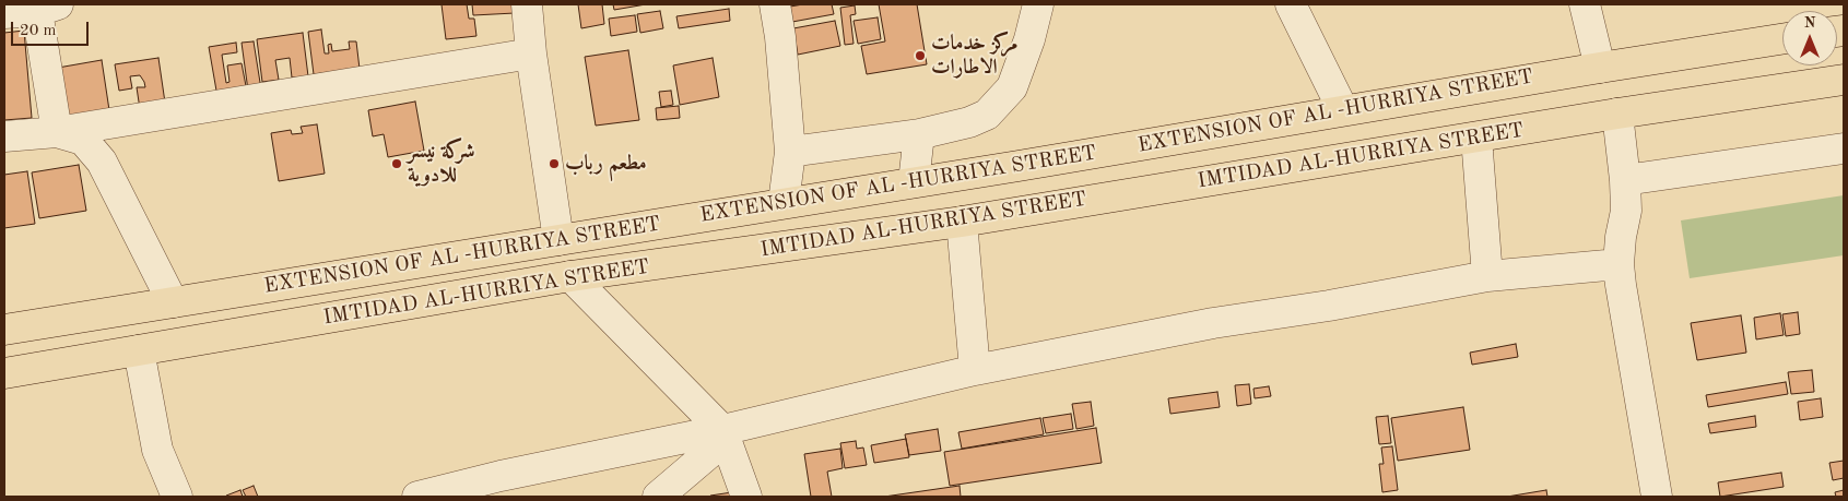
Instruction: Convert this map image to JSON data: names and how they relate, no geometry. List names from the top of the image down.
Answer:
{
  "streets": {
    "main road": ["EXTENSION OF AL -HURRIYA STREET", "IMTIDAD AL-HURRIYA STREET"]
  },
  "places": ["مركز خدمات الاطارات", "شركة نيسر للادوية", "مطعم رباب"],
  "scale_bar": "20 m",
  "north": "top"
}
